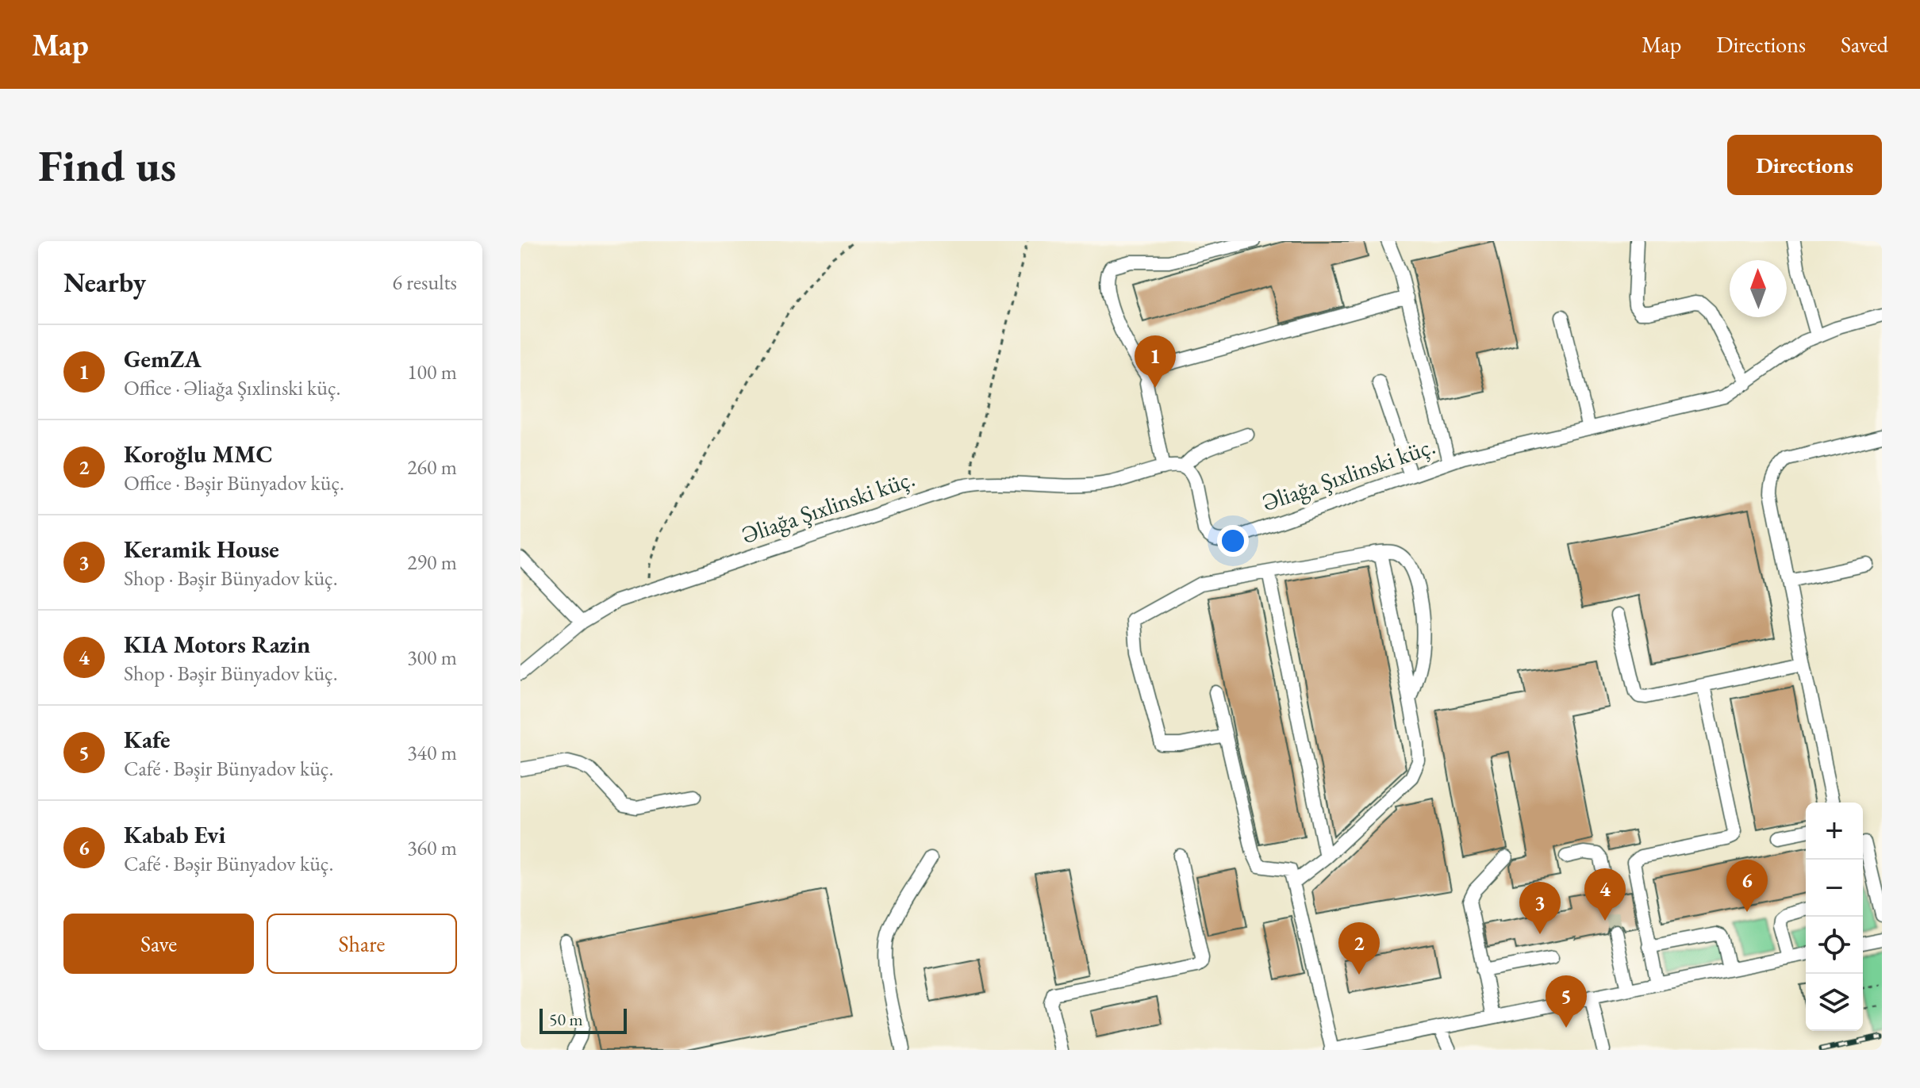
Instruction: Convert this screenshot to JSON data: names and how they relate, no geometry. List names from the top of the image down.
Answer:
{
  "streets": {
    "street": ["Əliağa Şıxlinski küç."]
  },
  "scale_bar": "50 m",
  "north": "top",
  "page": {
    "header": "Map",
    "nav": ["Map", "Directions", "Saved"],
    "buttons": [
      "Directions",
      ["Save", "Share"]
    ],
    "title": "Find us",
    "heading": ["Nearby", "6 results"],
    "list": [
      {
        "mark": "1",
        "name": "GemZA",
        "note": "Office · Əliağa Şıxlinski küç.",
        "value": "100 m"
      },
      {
        "mark": "2",
        "name": "Koroğlu MMC",
        "note": "Office · Bəşir Bünyadov küç.",
        "value": "260 m"
      },
      {
        "mark": "3",
        "name": "Keramik House",
        "note": "Shop · Bəşir Bünyadov küç.",
        "value": "290 m"
      },
      {
        "mark": "4",
        "name": "KIA Motors Razin",
        "note": "Shop · Bəşir Bünyadov küç.",
        "value": "300 m"
      },
      {
        "mark": "5",
        "name": "Kafe",
        "note": "Café · Bəşir Bünyadov küç.",
        "value": "340 m"
      },
      {
        "mark": "6",
        "name": "Kabab Evi",
        "note": "Café · Bəşir Bünyadov küç.",
        "value": "360 m"
      }
    ],
    "pins": [
      "1",
      "6",
      "4",
      "3",
      "2",
      "5"
    ],
    "map_buttons": ["+", "−"],
    "scale": "50 m"
  }
}
